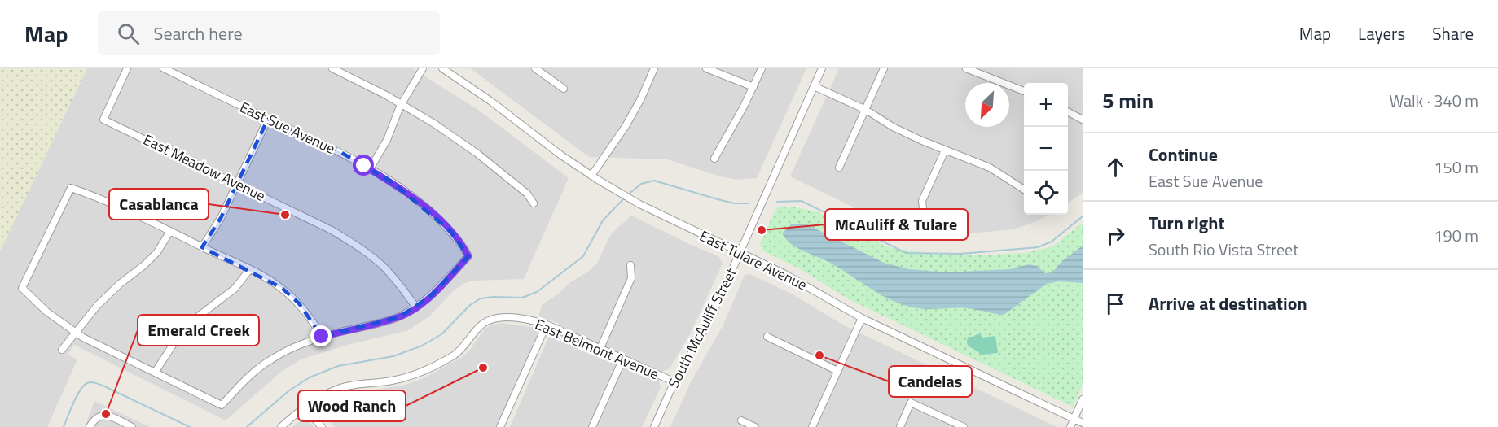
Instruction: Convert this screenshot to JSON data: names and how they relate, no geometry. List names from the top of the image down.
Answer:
{
  "streets": {
    "street": [
      "East Sue Avenue",
      "East Meadow Avenue",
      "East Tulare Avenue",
      "South McAuliff Street",
      "East Belmont Avenue"
    ]
  },
  "crossings": [
    ["East Sue Avenue", "East Meadow Avenue"],
    ["East Tulare Avenue", "South McAuliff Street"],
    ["South McAuliff Street", "East Belmont Avenue"]
  ],
  "places": [
    "Casablanca",
    "McAuliff & Tulare",
    "Candelas",
    "Wood Ranch",
    "Emerald Creek"
  ],
  "north": "bottom left",
  "page": {
    "header": "Map",
    "search": "Search here",
    "nav": ["Map", "Layers", "Share"],
    "heading": ["5 min", "Walk · 340 m"],
    "map_buttons": ["+", "−"],
    "list": [
      ["Continue", "East Sue Avenue", "150 m"],
      ["Turn right", "South Rio Vista Street", "190 m"],
      "Arrive at destination"
    ]
  }
}
